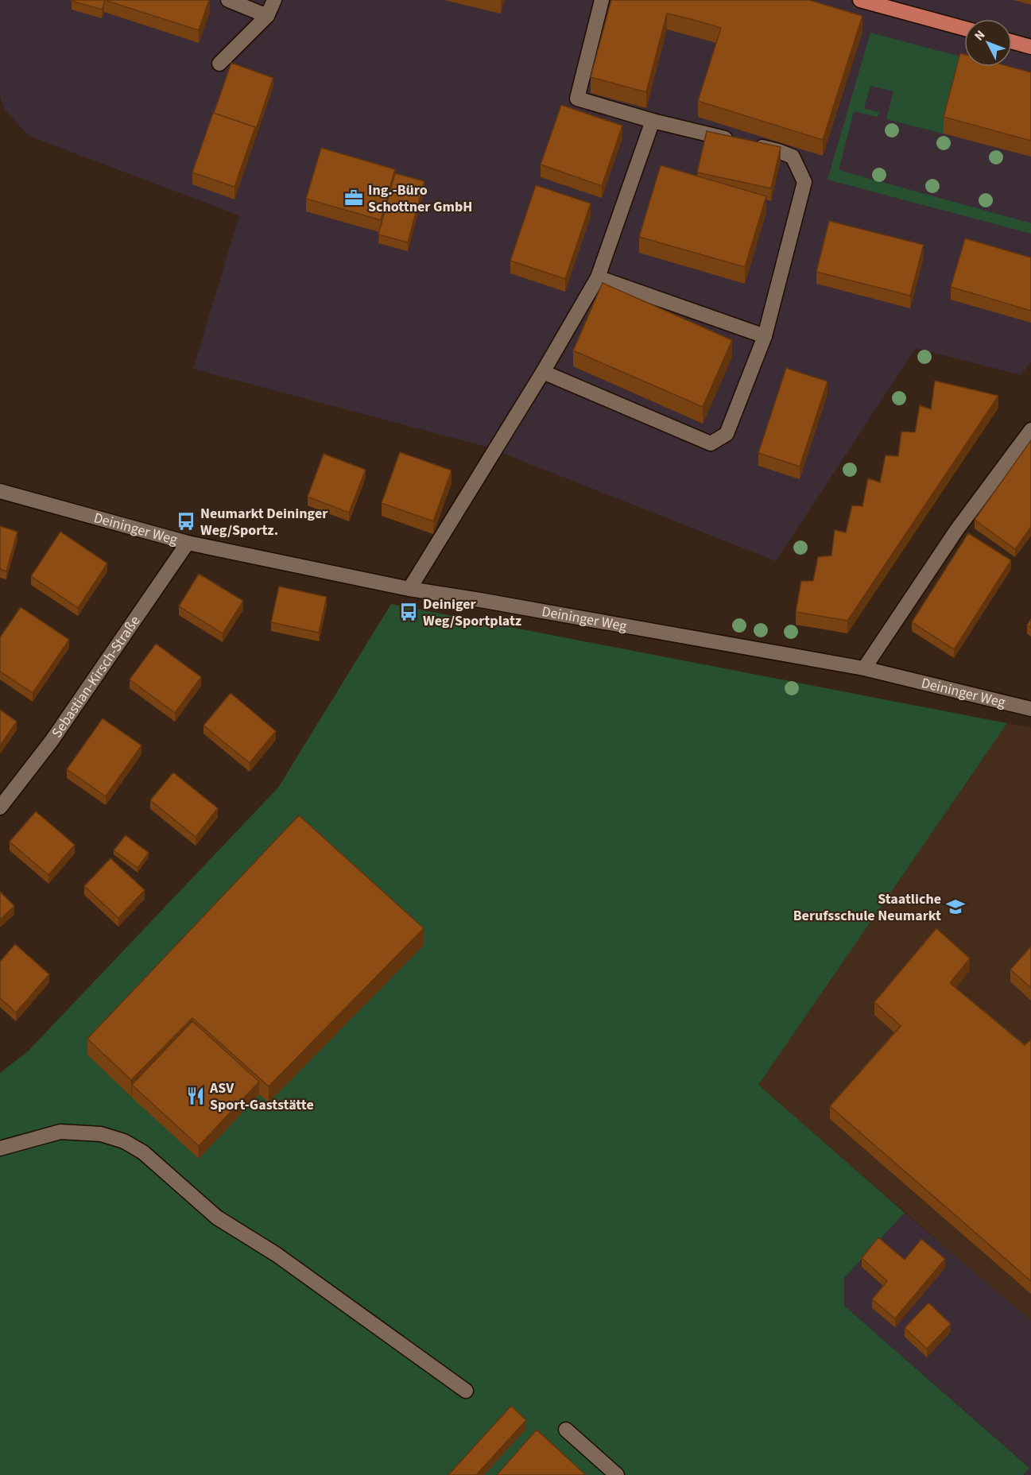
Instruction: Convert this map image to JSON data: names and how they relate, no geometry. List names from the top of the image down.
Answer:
{
  "streets": {
    "street": ["Deininger Weg", "Sebastian-Kirsch-Straße"]
  },
  "crossings": [
    ["Deininger Weg", "Sebastian-Kirsch-Straße"]
  ],
  "places": {
    "office": ["Ing.-Büro Schottner GmbH"],
    "bus stop": ["Neumarkt Deininger Weg/Sportz.", "Deiniger Weg/Sportplatz"],
    "school or university": ["Staatliche Berufsschule Neumarkt"],
    "restaurant": ["ASV Sport-Gaststätte"]
  },
  "north": "top left"
}
